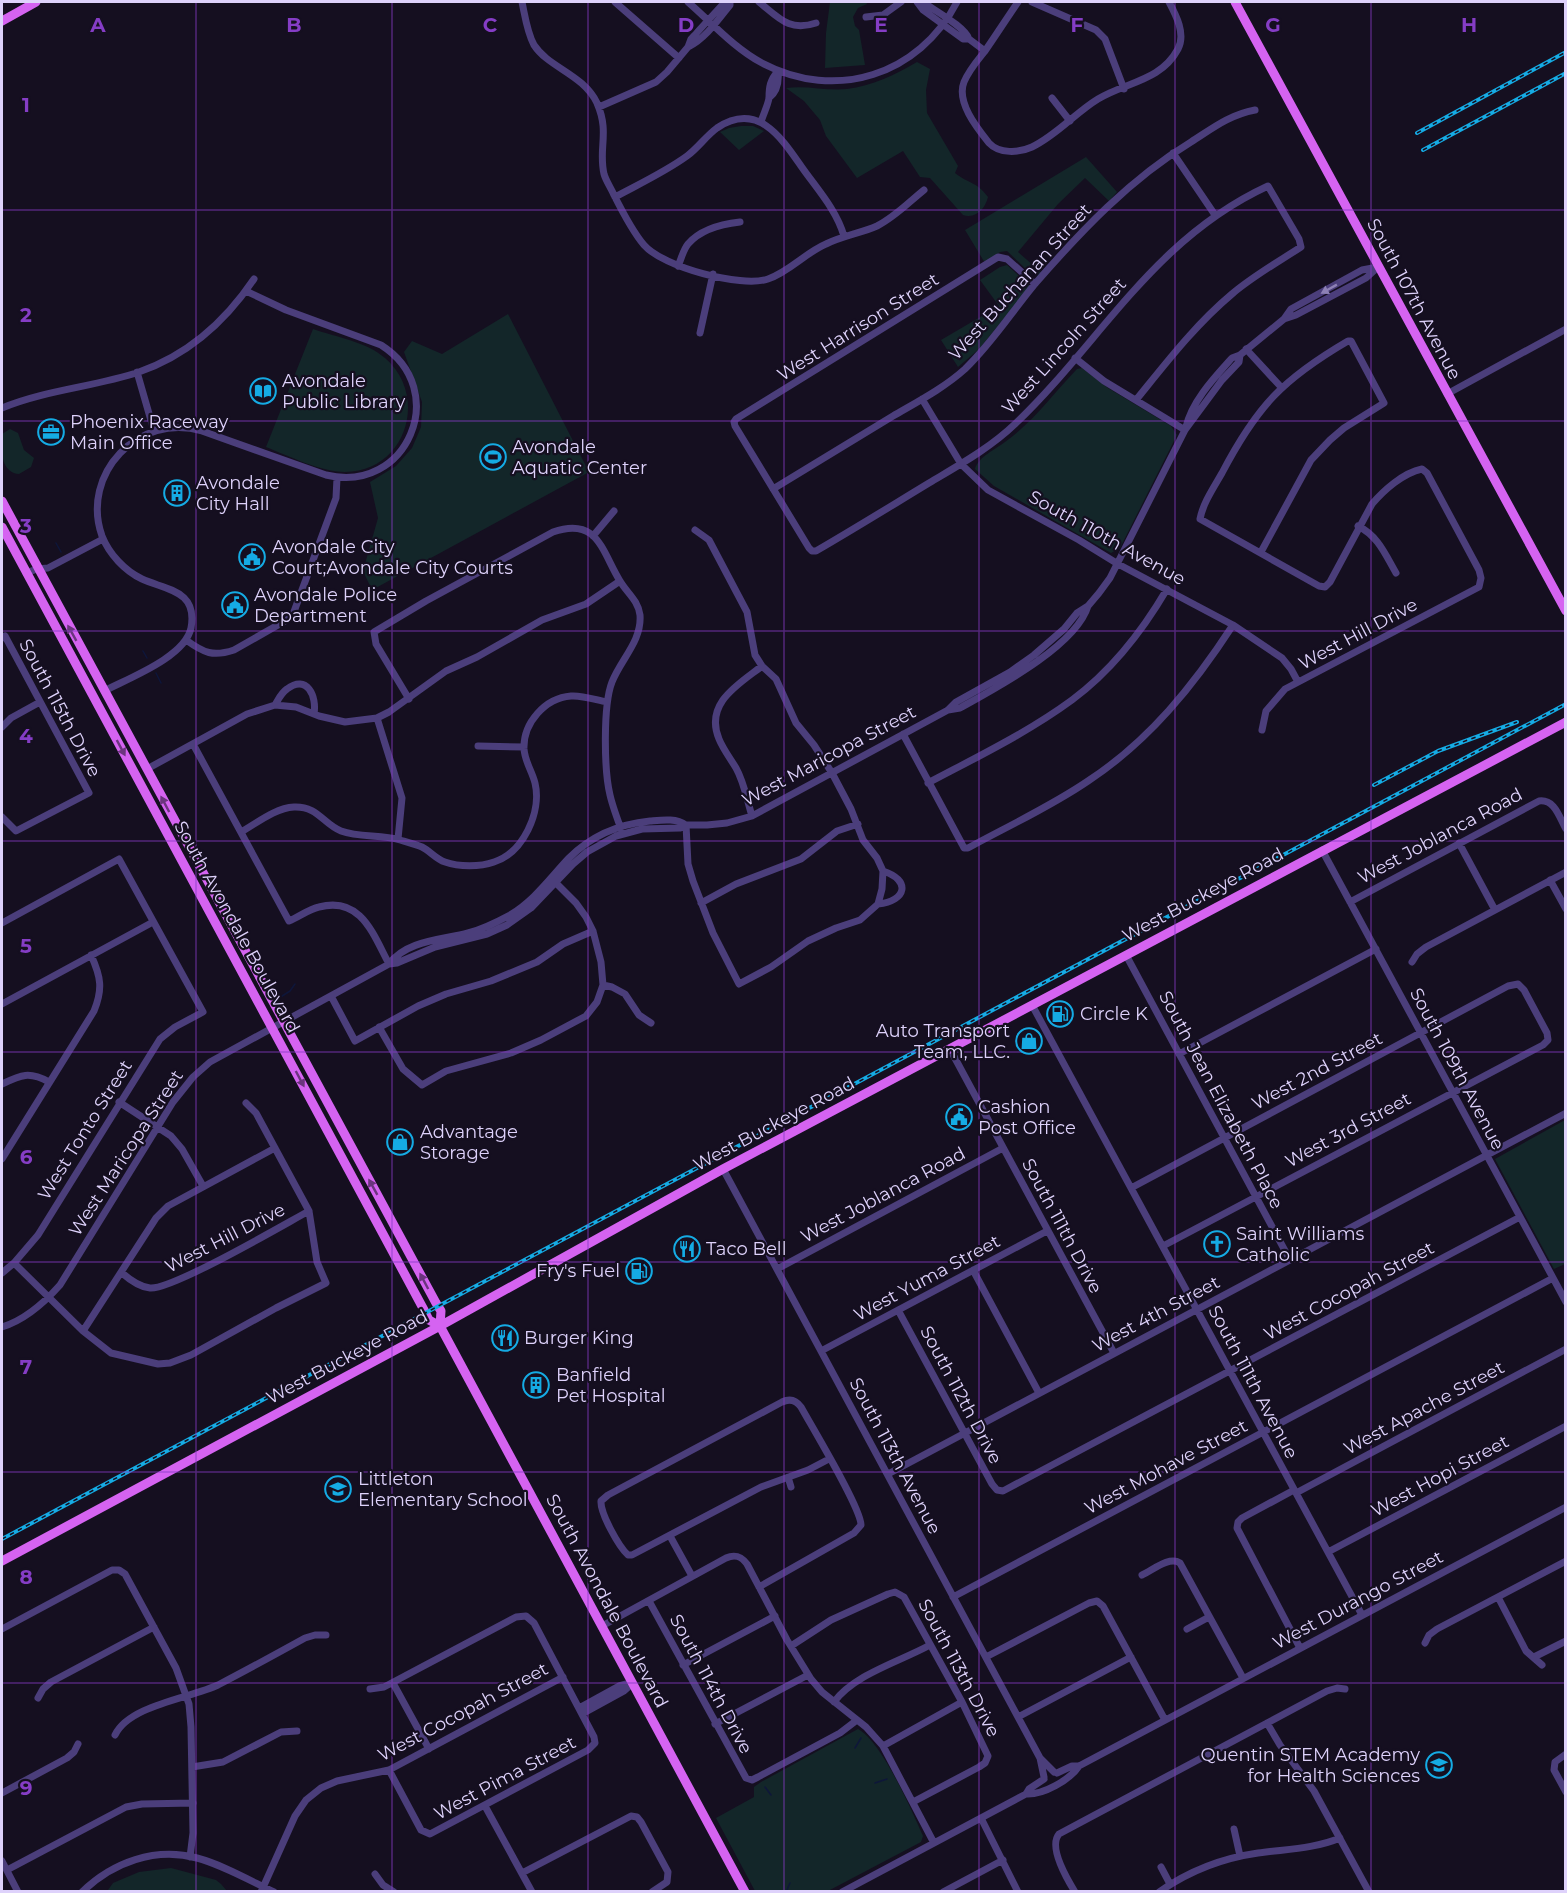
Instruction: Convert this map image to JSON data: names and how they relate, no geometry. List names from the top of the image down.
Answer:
{
  "streets": {
    "main road": ["South 107th Avenue", "West Buckeye Road", "South Avondale Boulevard"],
    "street": [
      "West Buchanan Street",
      "West Harrison Street",
      "West Lincoln Street",
      "South 110th Avenue",
      "West Hill Drive",
      "South 115th Drive",
      "West Maricopa Street",
      "West Joblanca Road",
      "South 109th Avenue",
      "West 2nd Street",
      "South Jean Elizabeth Place",
      "West Tonto Street",
      "West 3rd Street",
      "South 111th Drive",
      "West Yuma Street",
      "West Cocopah Street",
      "West 4th Street",
      "South 111th Avenue",
      "South 112th Drive",
      "West Apache Street",
      "South 113th Avenue",
      "West Mohave Street",
      "West Hopi Street",
      "West Durango Street",
      "South 113th Drive",
      "South 114th Drive",
      "West Pima Street"
    ]
  },
  "crossings": [
    ["West Buchanan Street", "West Harrison Street"],
    ["West Buchanan Street", "West Lincoln Street"],
    ["West Buchanan Street", "South 110th Avenue"],
    ["South 107th Avenue", "West Maricopa Street"],
    ["West Harrison Street", "West Lincoln Street"],
    ["West Lincoln Street", "South 110th Avenue"],
    ["South 110th Avenue", "West Hill Drive"],
    ["South 110th Avenue", "West Maricopa Street"],
    ["West Maricopa Street", "South Avondale Boulevard"],
    ["West Joblanca Road", "South 109th Avenue"],
    ["West Joblanca Road", "South 111th Drive"],
    ["West Joblanca Road", "South 113th Avenue"],
    ["West Buckeye Road", "South Avondale Boulevard"],
    ["West Buckeye Road", "South 109th Avenue"],
    ["West Buckeye Road", "South Jean Elizabeth Place"],
    ["West Buckeye Road", "South 111th Drive"],
    ["West Buckeye Road", "South 111th Avenue"],
    ["West Buckeye Road", "South 113th Avenue"],
    ["South Avondale Boulevard", "West Pima Street"],
    ["South 109th Avenue", "West 2nd Street"],
    ["South 109th Avenue", "West 3rd Street"],
    ["South 109th Avenue", "West Cocopah Street"],
    ["South 109th Avenue", "West 4th Street"],
    ["South 109th Avenue", "West Mohave Street"],
    ["West 2nd Street", "South Jean Elizabeth Place"],
    ["West 2nd Street", "West 3rd Street"],
    ["West 2nd Street", "South 111th Avenue"],
    ["South Jean Elizabeth Place", "West 3rd Street"],
    ["South Jean Elizabeth Place", "West 4th Street"],
    ["West 3rd Street", "South 111th Avenue"],
    ["South 111th Drive", "West Yuma Street"],
    ["South 111th Drive", "West 4th Street"],
    ["West Yuma Street", "South 112th Drive"],
    ["West Yuma Street", "South 113th Avenue"],
    ["West Cocopah Street", "South 111th Avenue"],
    ["West Cocopah Street", "South 112th Drive"],
    ["West Cocopah Street", "West Pima Street"],
    ["West 4th Street", "South 111th Avenue"],
    ["West 4th Street", "South 112th Drive"],
    ["West 4th Street", "South 113th Avenue"],
    ["South 111th Avenue", "West Apache Street"],
    ["South 111th Avenue", "West Mohave Street"],
    ["South 111th Avenue", "West Hopi Street"],
    ["South 111th Avenue", "West Durango Street"],
    ["West Apache Street", "West Durango Street"],
    ["South 113th Avenue", "West Mohave Street"]
  ],
  "places": {
    "library": ["Avondale Public Library"],
    "office": ["Phoenix Raceway Main Office"],
    "sports": ["Avondale Aquatic Center"],
    "building": ["Avondale City Hall", "Banfield Pet Hospital"],
    "public building": ["Avondale City Court;Avondale City Courts", "Avondale Police Department", "Cashion Post Office"],
    "fuel station": ["Circle K", "Fry's Fuel"],
    "shop": ["Auto Transport Team, LLC.", "Advantage Storage"],
    "church": ["Saint Williams Catholic"],
    "restaurant": ["Taco Bell", "Burger King"],
    "school or university": ["Littleton Elementary School", "Quentin STEM Academy for Health Sciences"]
  },
  "grid": {
    "columns": [
      "A",
      "B",
      "C",
      "D",
      "E",
      "F",
      "G",
      "H"
    ],
    "rows": [
      "1",
      "2",
      "3",
      "4",
      "5",
      "6",
      "7",
      "8",
      "9"
    ]
  }
}
